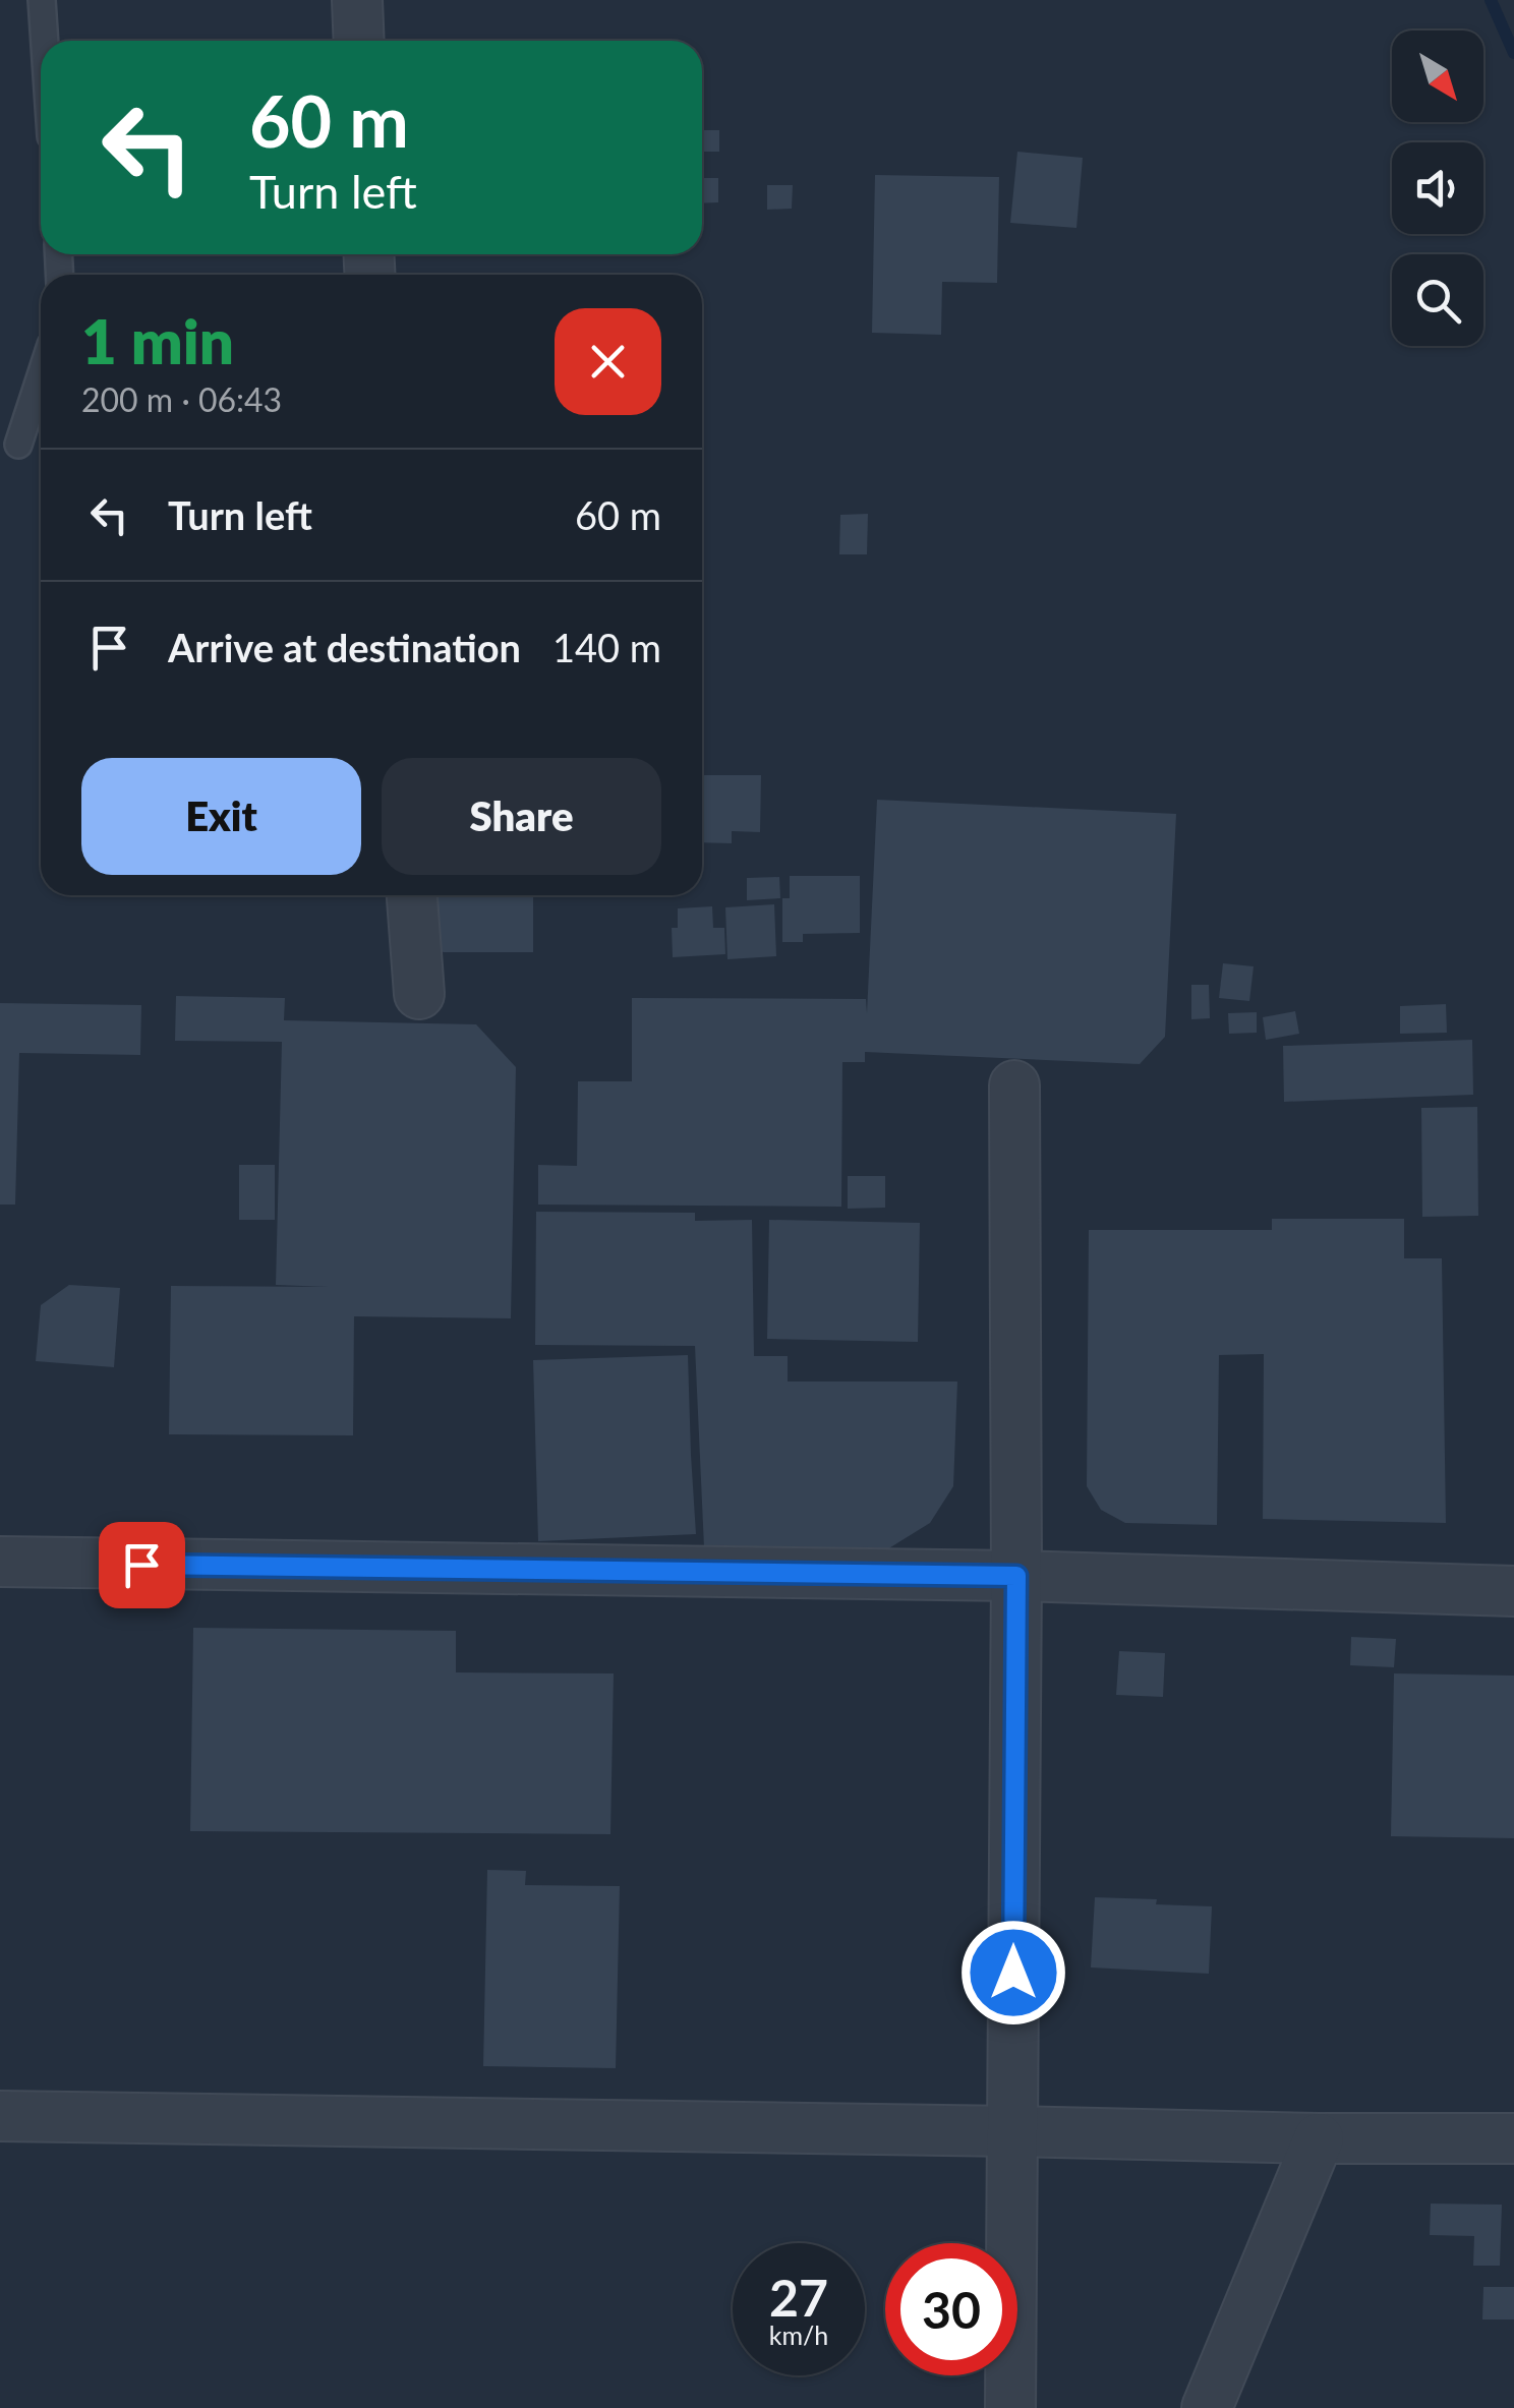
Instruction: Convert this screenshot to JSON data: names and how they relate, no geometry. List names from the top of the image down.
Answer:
{
  "north": "bottom right",
  "page": {
    "turn": ["60 m", "Turn left"],
    "heading": ["1 min", "200 m · 06:43"],
    "list": [
      {
        "name": "Turn left",
        "value": "60 m"
      },
      {
        "name": "Arrive at destination",
        "value": "140 m"
      }
    ],
    "buttons": ["Exit", "Share"],
    "speed": "27 km/h",
    "limit": "30"
  }
}
